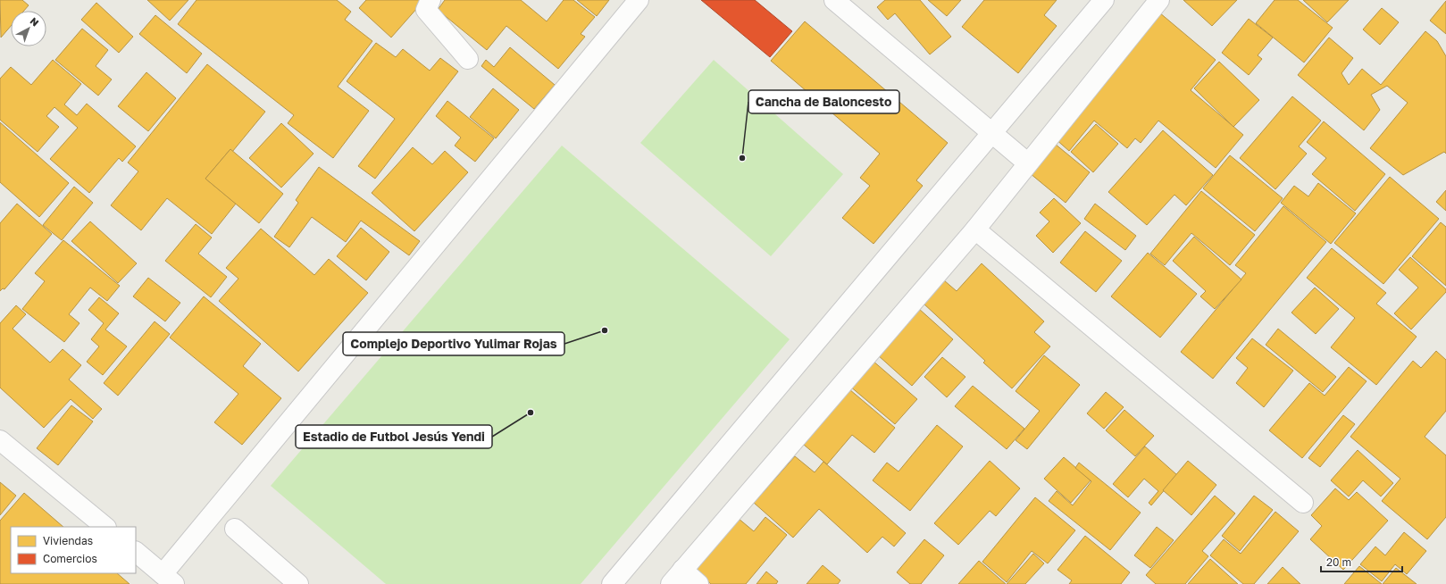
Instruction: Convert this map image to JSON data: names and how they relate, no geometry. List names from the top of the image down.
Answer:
{
  "places": ["Cancha de Baloncesto", "Complejo Deportivo Yulimar Rojas", "Estadio de Futbol Jesús Yendi"],
  "legend": ["Viviendas", "Comercios"],
  "scale_bar": "20 m",
  "north": "top right"
}
